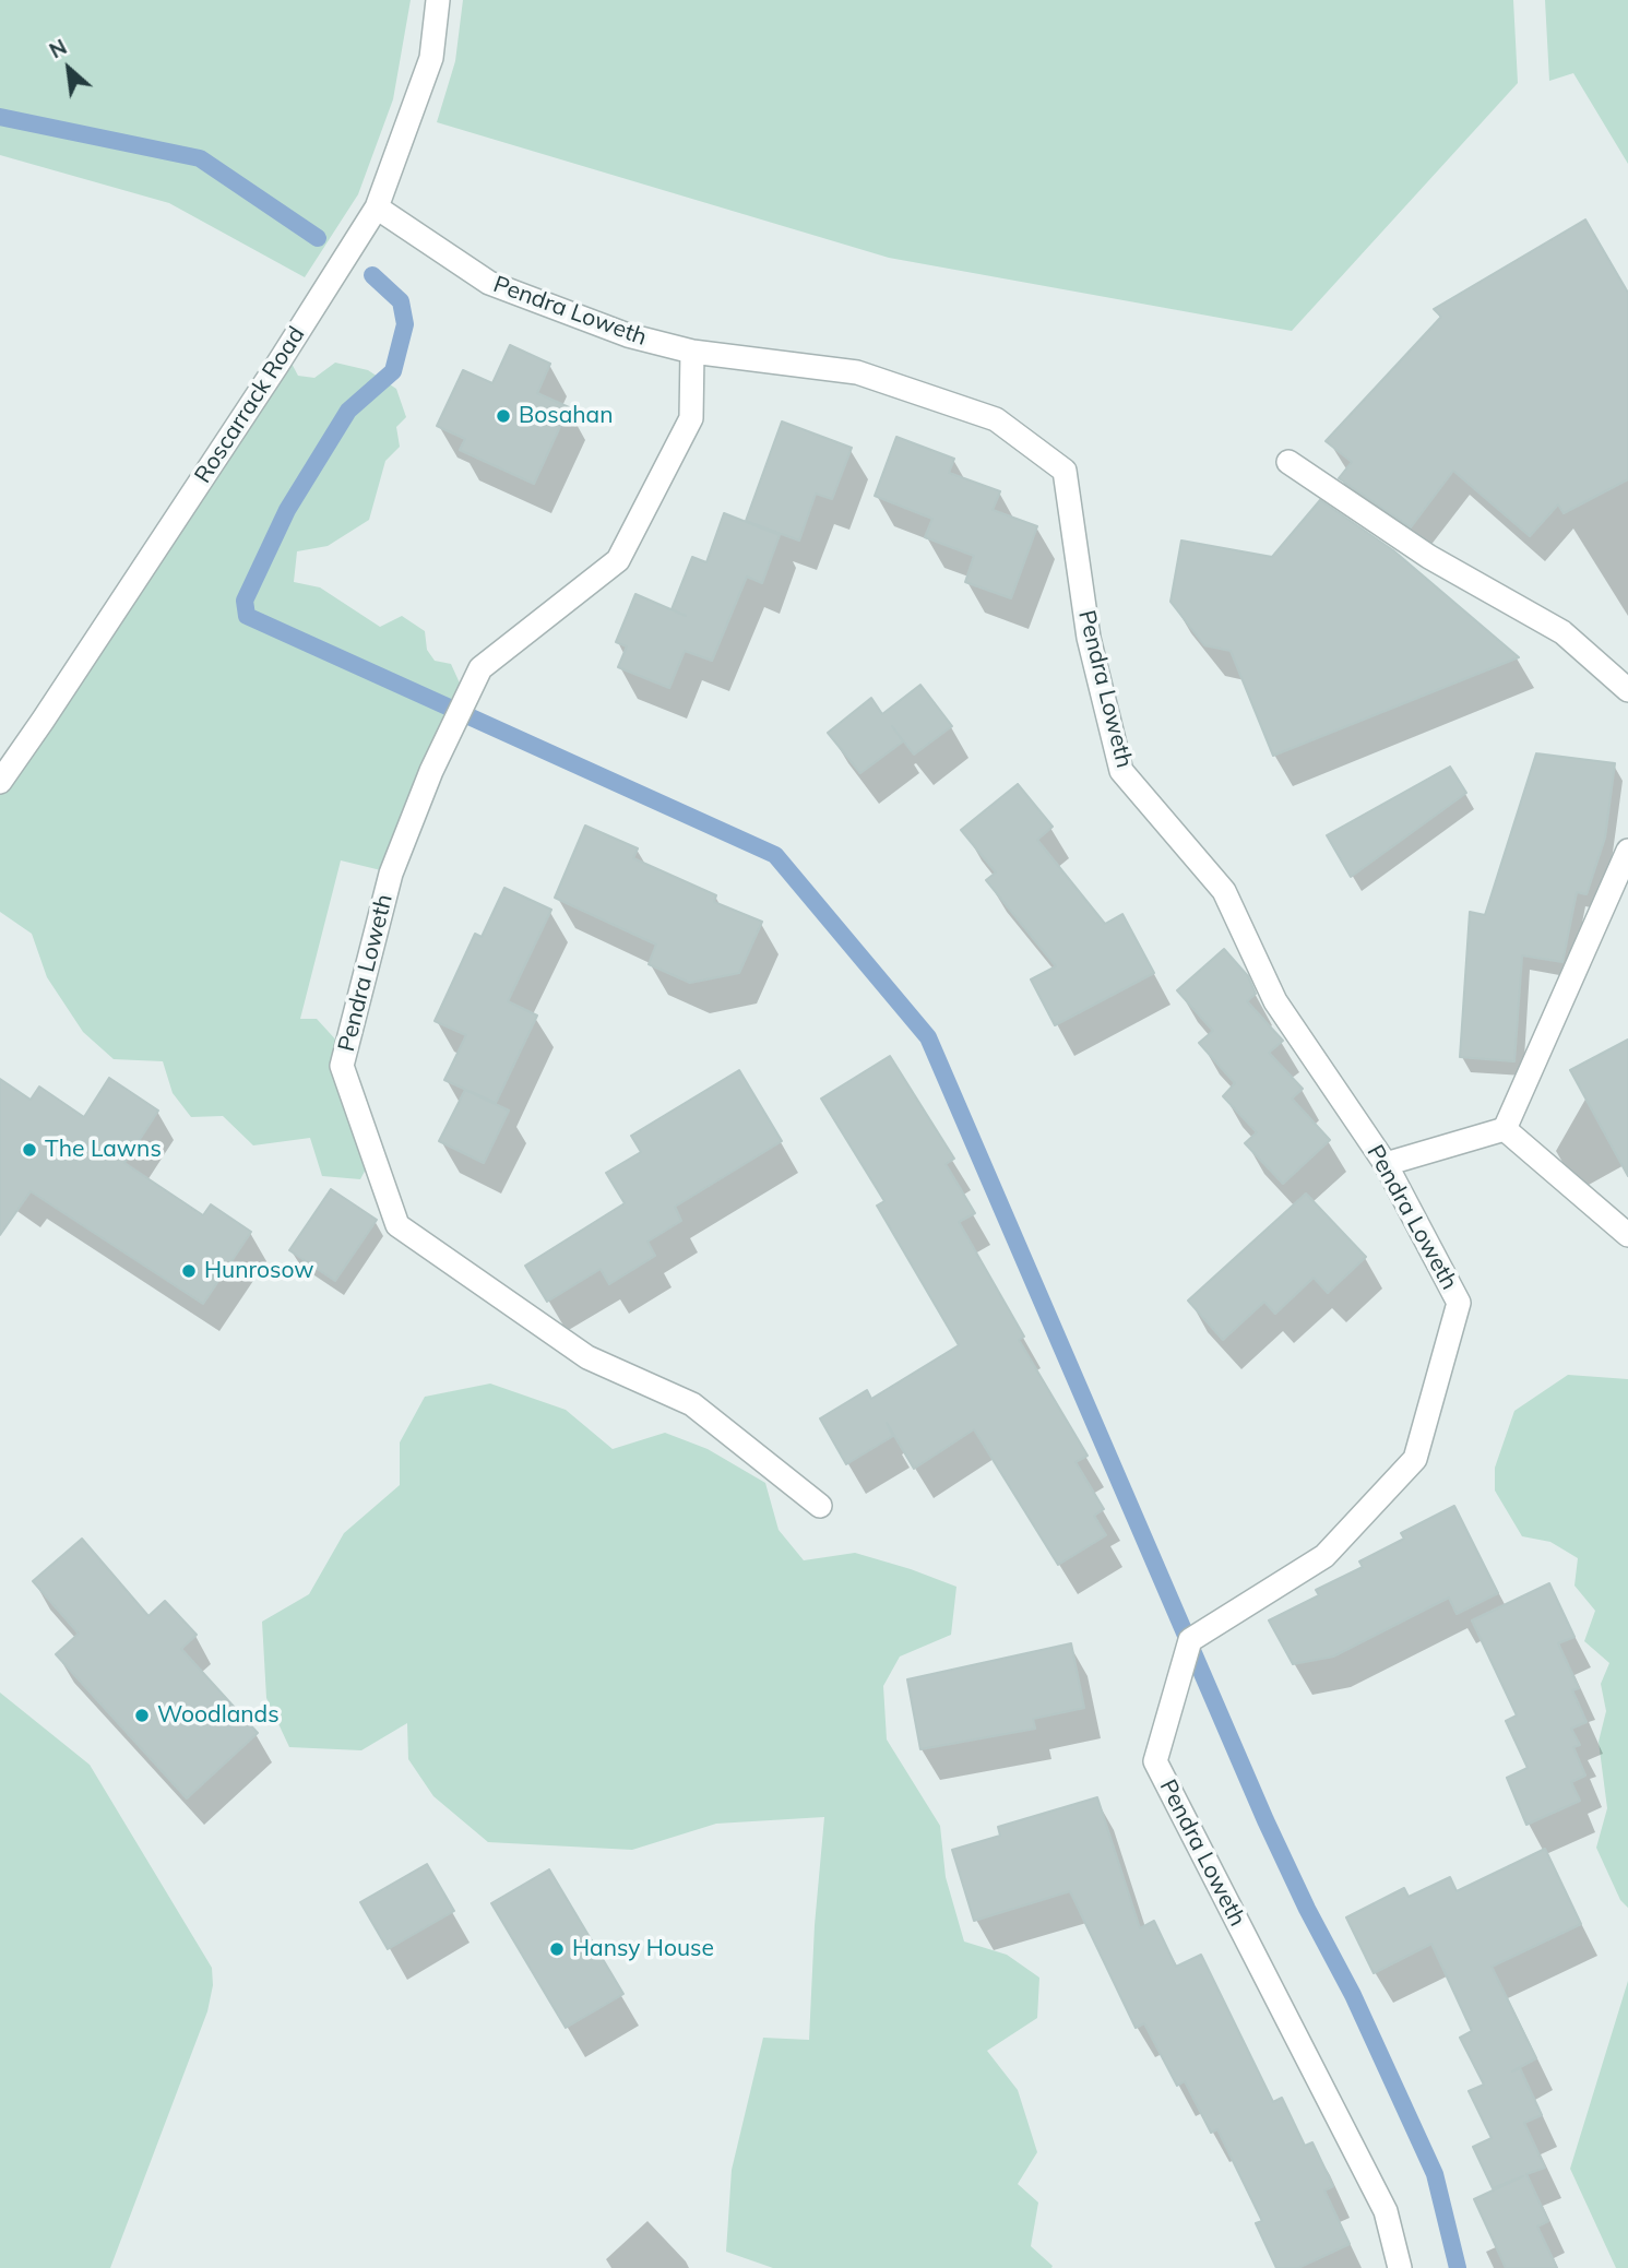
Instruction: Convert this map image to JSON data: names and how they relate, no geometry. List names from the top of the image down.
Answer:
{
  "streets": {
    "street": ["Pendra Loweth", "Roscarrack Road"]
  },
  "crossings": [
    ["Pendra Loweth", "Roscarrack Road"]
  ],
  "places": [
    "Bosahan",
    "The Lawns",
    "Hunrosow",
    "Woodlands",
    "Hansy House"
  ],
  "north": "top left"
}
